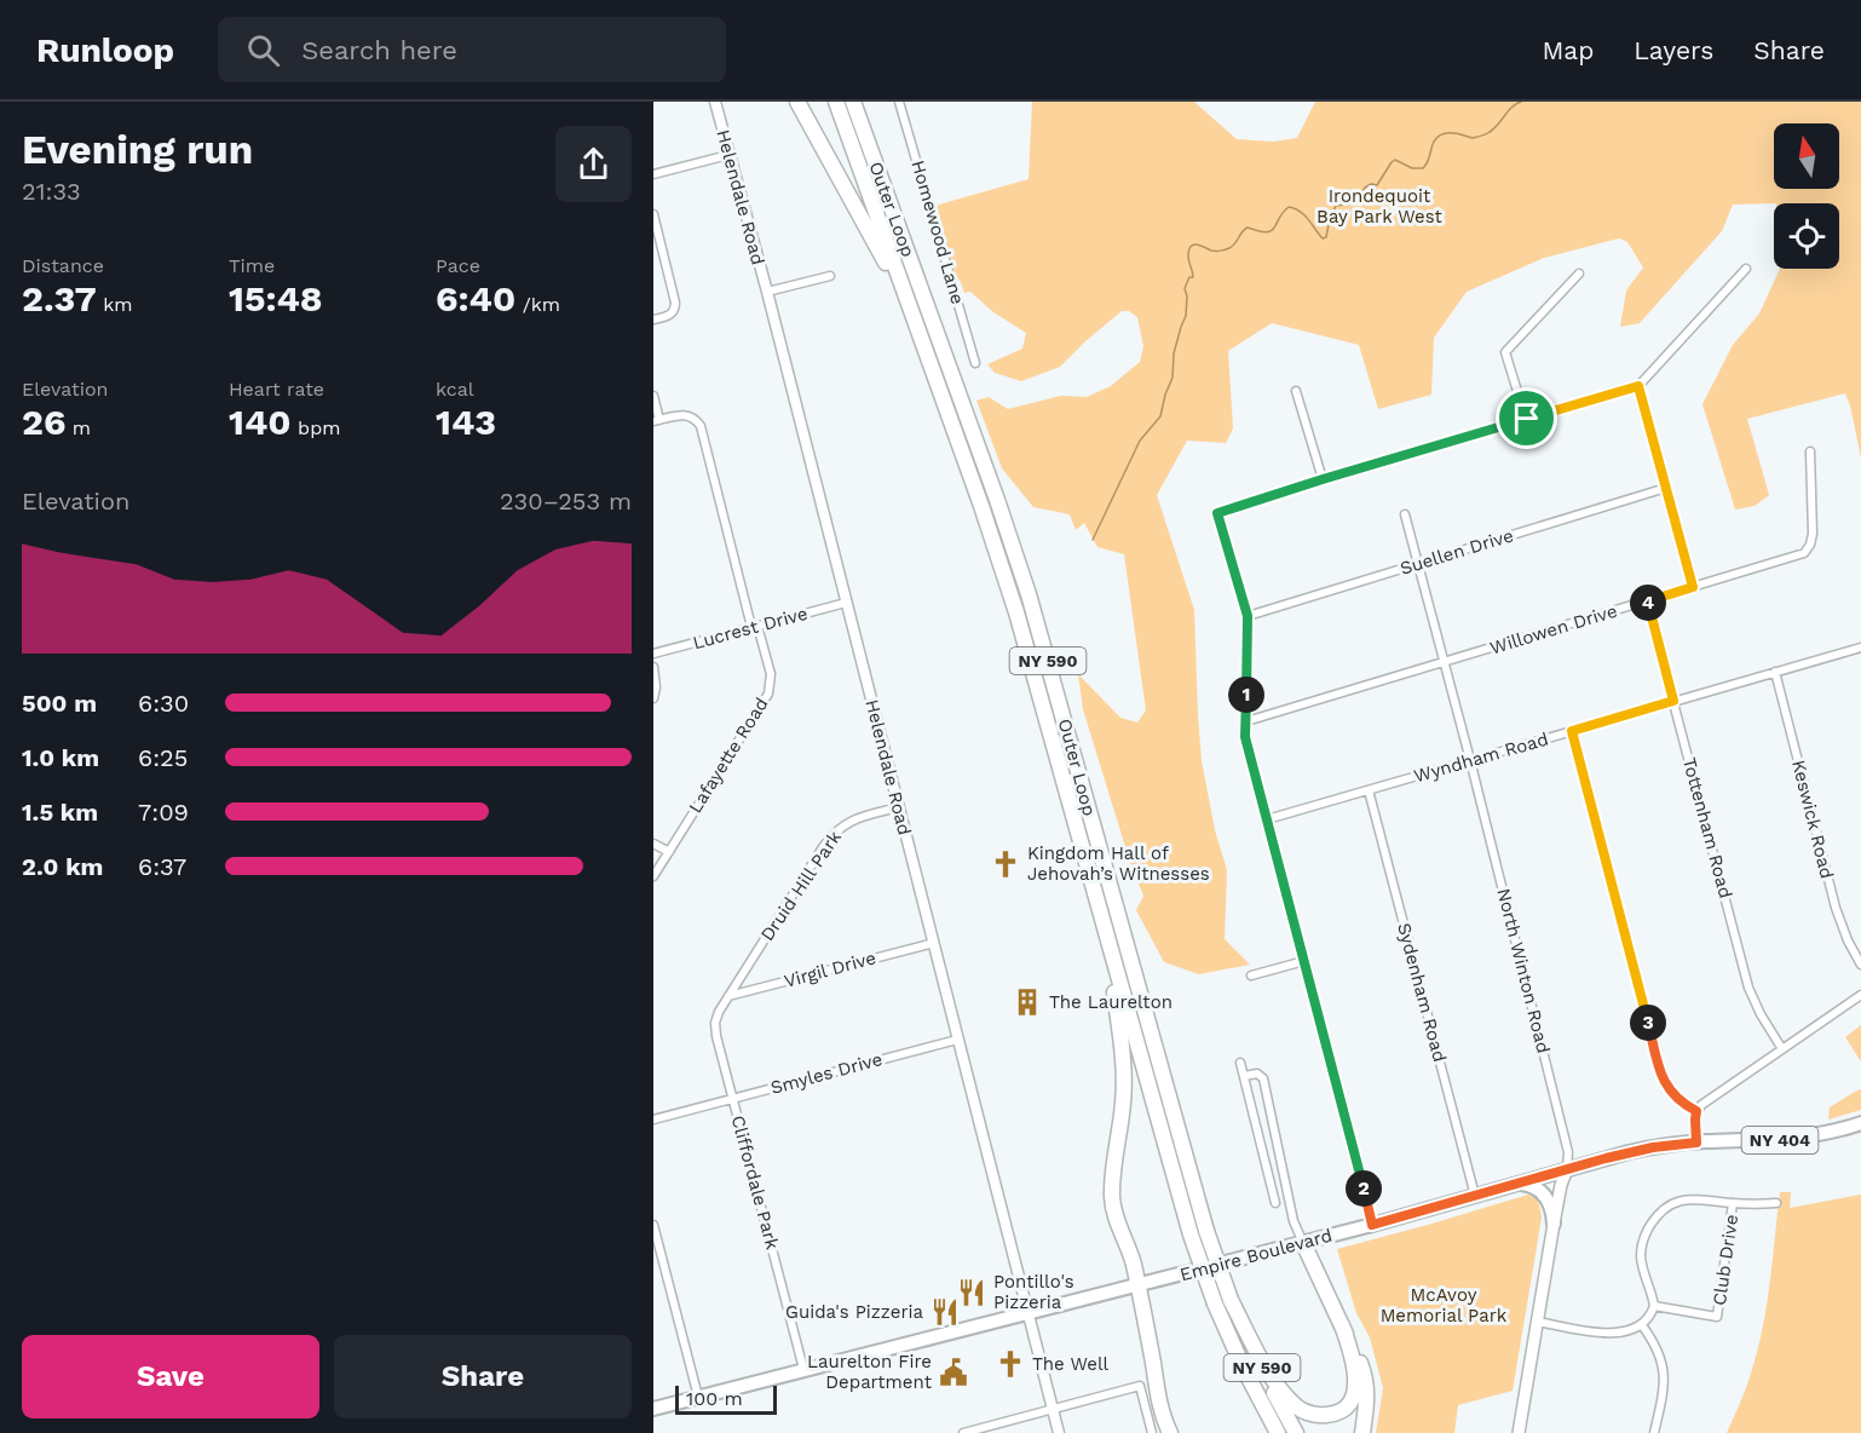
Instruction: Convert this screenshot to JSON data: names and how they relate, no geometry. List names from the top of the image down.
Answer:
{
  "streets": {
    "highway": ["Outer Loop", "NY 590"],
    "main road": ["North Winton Road", "NY 404", "Empire Boulevard"],
    "street": [
      "Helendale Road",
      "Homewood Lane",
      "Suellen Drive",
      "Lucrest Drive",
      "Willowen Drive",
      "Lafayette Road",
      "Wyndham Road",
      "Keswick Road",
      "Tottenham Road",
      "Druid Hill Park",
      "Virgil Drive",
      "Sydenham Road",
      "Smyles Drive",
      "Cliffordale Park",
      "Club Drive"
    ]
  },
  "crossings": [
    ["Helendale Road", "Lucrest Drive"],
    ["Helendale Road", "Druid Hill Park"],
    ["Helendale Road", "Virgil Drive"],
    ["Helendale Road", "Smyles Drive"],
    ["Helendale Road", "Empire Boulevard"],
    ["Suellen Drive", "North Winton Road"],
    ["Lucrest Drive", "Lafayette Road"],
    ["Willowen Drive", "Tottenham Road"],
    ["Willowen Drive", "North Winton Road"],
    ["Wyndham Road", "Keswick Road"],
    ["Wyndham Road", "Tottenham Road"],
    ["Wyndham Road", "North Winton Road"],
    ["Wyndham Road", "Sydenham Road"],
    ["Druid Hill Park", "Virgil Drive"],
    ["Druid Hill Park", "Cliffordale Park"],
    ["Virgil Drive", "Cliffordale Park"],
    ["North Winton Road", "Empire Boulevard"],
    ["Sydenham Road", "Empire Boulevard"],
    ["Smyles Drive", "Cliffordale Park"],
    ["Cliffordale Park", "Empire Boulevard"]
  ],
  "parks": ["Irondequoit Bay Park West", "McAvoy Memorial Park"],
  "places": {
    "church": ["Kingdom Hall of Jehovah’s Witnesses", "The Well"],
    "building": ["The Laurelton"],
    "restaurant": ["Pontillo's Pizzeria", "Guida's Pizzeria"],
    "public building": ["Laurelton Fire Department"]
  },
  "scale_bar": "100 m",
  "north": "top",
  "page": {
    "header": "Runloop",
    "search": "Search here",
    "nav": ["Map", "Layers", "Share"],
    "heading": ["Evening run", "21:33"],
    "stats": [
      ["Distance", "2.37 km"],
      ["Time", "15:48"],
      ["Pace", "6:40 /km"],
      ["Elevation", "26 m"],
      ["Heart rate", "140 bpm"],
      ["kcal", "143"]
    ],
    "chart": ["Elevation", "230–253 m"],
    "pins": [
      "4",
      "1",
      "3",
      "2"
    ],
    "list": [
      {
        "name": "500 m",
        "note": "6:30"
      },
      {
        "name": "1.0 km",
        "note": "6:25"
      },
      {
        "name": "1.5 km",
        "note": "7:09"
      },
      {
        "name": "2.0 km",
        "note": "6:37"
      }
    ],
    "buttons": ["Save", "Share"],
    "scale": "100 m"
  }
}
